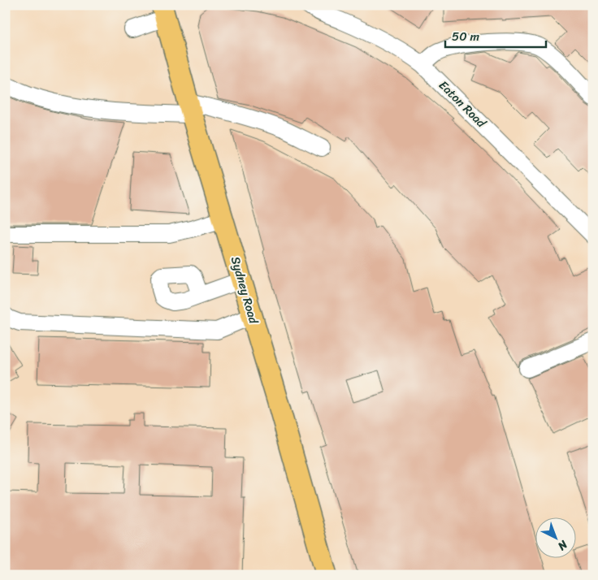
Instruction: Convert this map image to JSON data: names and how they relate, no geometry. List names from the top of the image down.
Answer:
{
  "streets": {
    "main road": ["Sydney Road"],
    "street": ["Eaton Road"]
  },
  "scale_bar": "50 m",
  "north": "bottom right"
}
